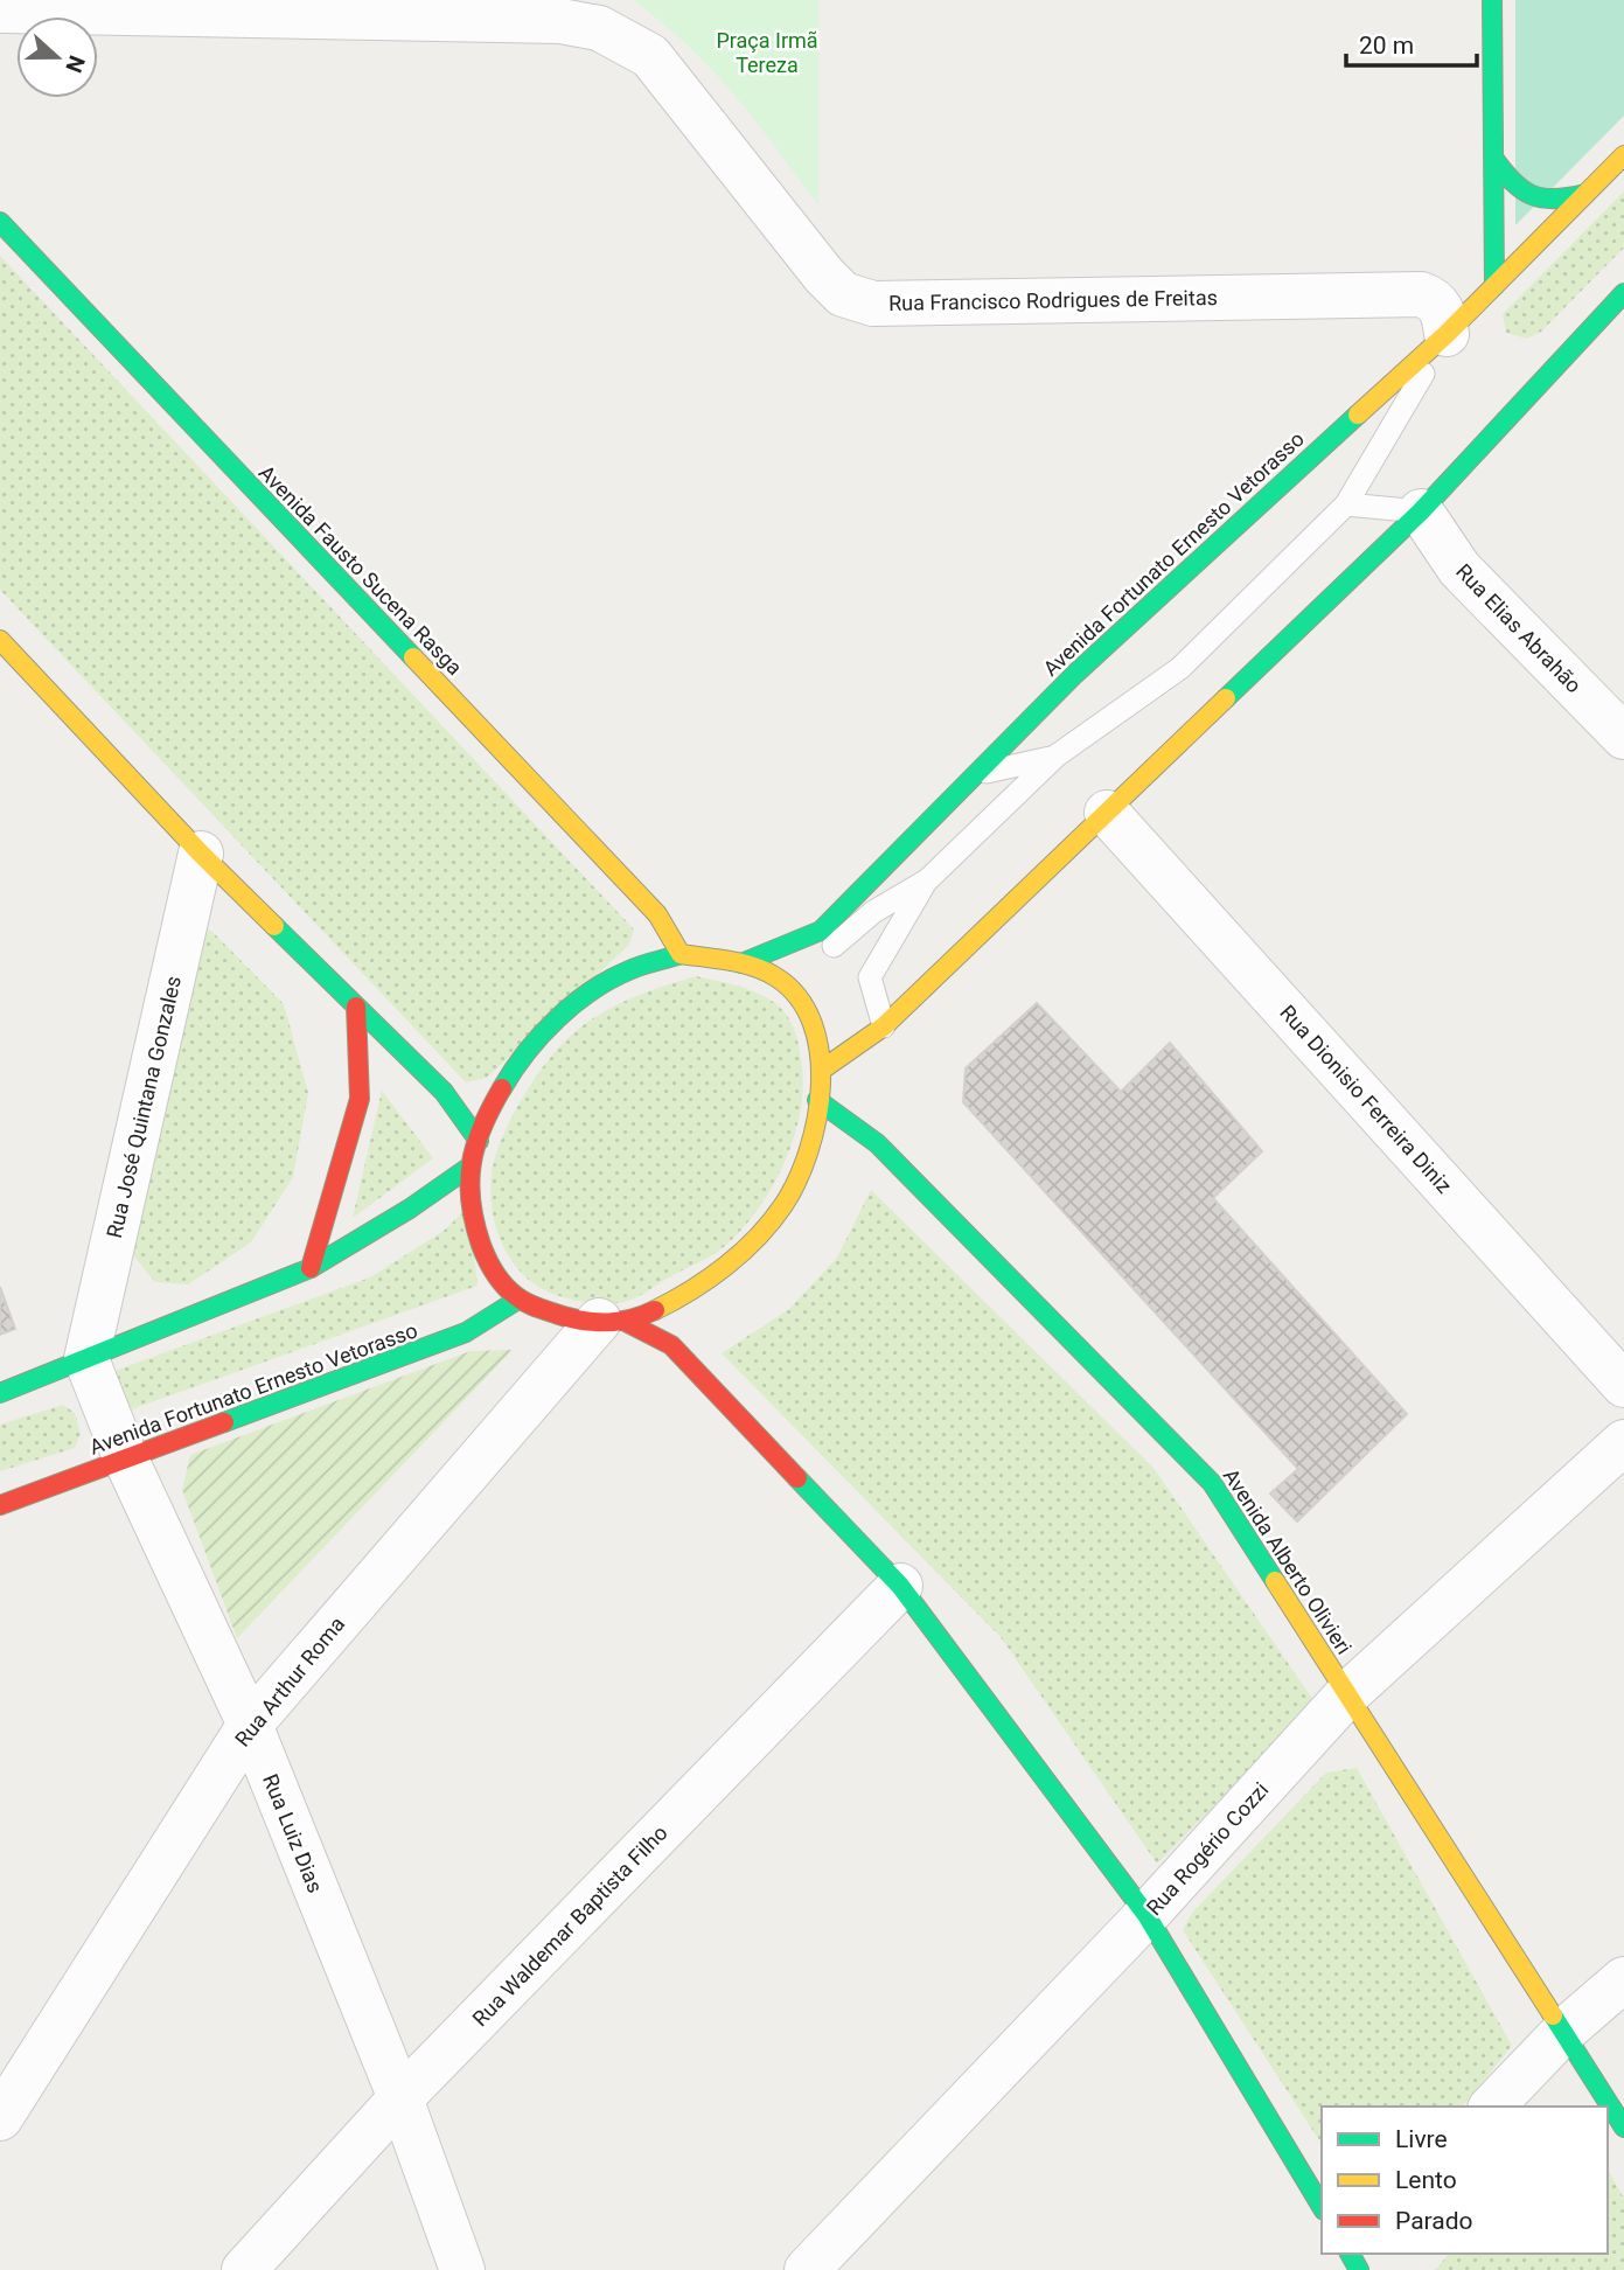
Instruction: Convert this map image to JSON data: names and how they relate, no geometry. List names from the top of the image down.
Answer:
{
  "streets": {
    "main road": ["Avenida Fortunato Ernesto Vetorasso", "Avenida Fausto Sucena Rasga", "Avenida Alberto Olivieri"],
    "street": [
      "Rua Francisco Rodrigues de Freitas",
      "Rua Elias Abrahão",
      "Rua Dionisio Ferreira Diniz",
      "Rua José Quintana Gonzales",
      "Rua Arthur Roma",
      "Rua Luiz Dias",
      "Rua Rogério Cozzi",
      "Rua Waldemar Baptista Filho"
    ]
  },
  "crossings": [
    ["Rua Francisco Rodrigues de Freitas", "Avenida Fortunato Ernesto Vetorasso"],
    ["Avenida Fortunato Ernesto Vetorasso", "Rua Luiz Dias"],
    ["Rua José Quintana Gonzales", "Rua Luiz Dias"],
    ["Avenida Alberto Olivieri", "Rua Rogério Cozzi"],
    ["Rua Arthur Roma", "Rua Luiz Dias"],
    ["Rua Luiz Dias", "Rua Waldemar Baptista Filho"]
  ],
  "parks": ["Praça Irmã Tereza"],
  "legend": ["Livre", "Lento", "Parado"],
  "scale_bar": "20 m",
  "north": "right"
}
